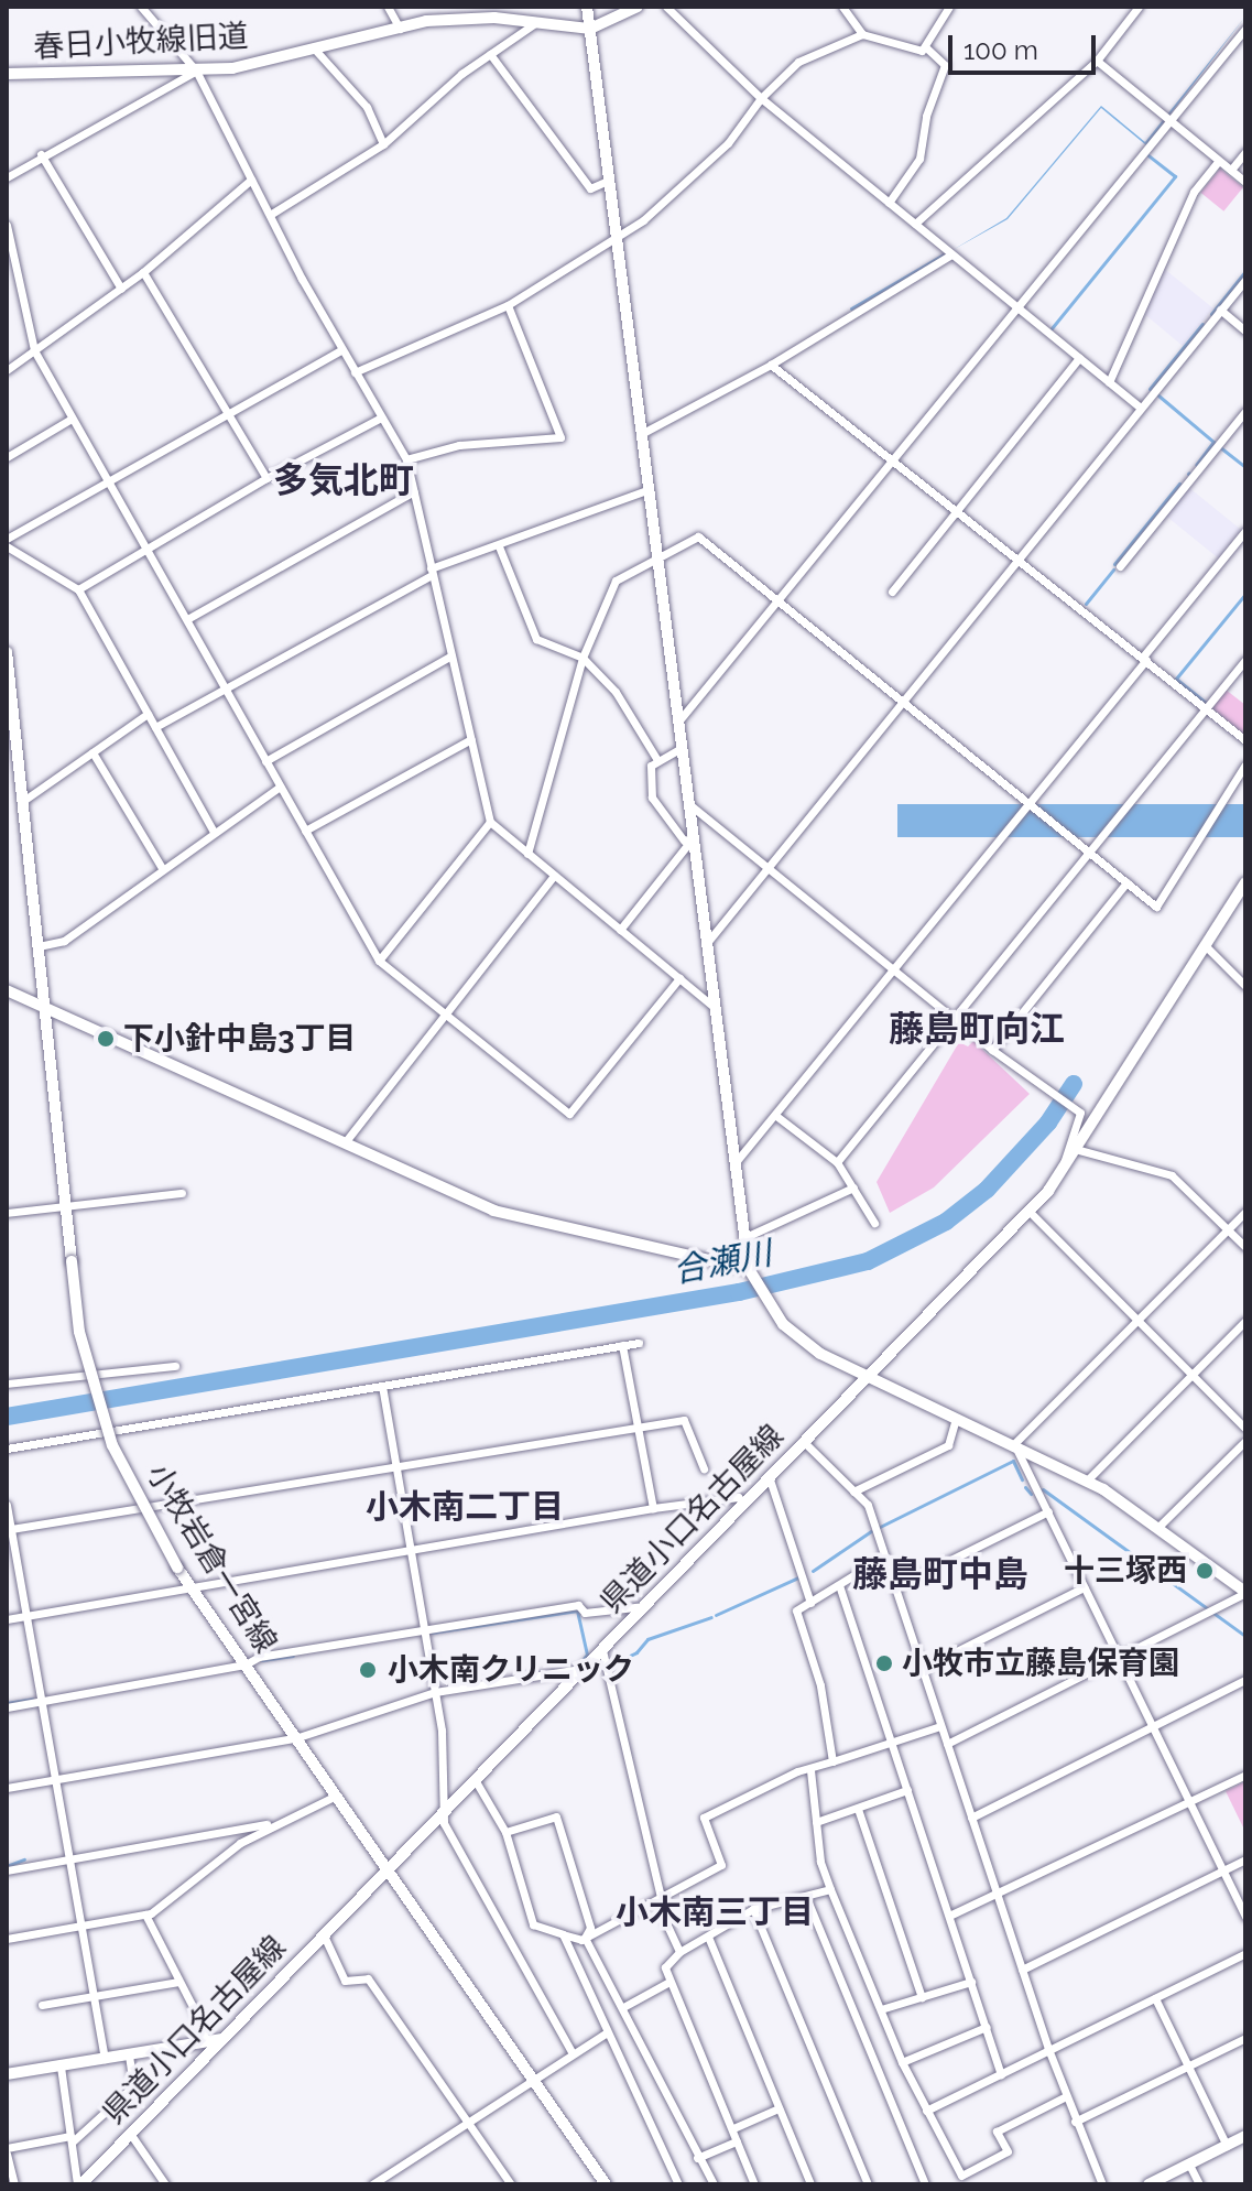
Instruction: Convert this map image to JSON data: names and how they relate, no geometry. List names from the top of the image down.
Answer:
{
  "streets": {
    "main road": ["春日小牧線旧道", "県道小口名古屋線", "小牧岩倉一宮線"]
  },
  "crossings": [
    ["県道小口名古屋線", "小牧岩倉一宮線"]
  ],
  "districts": [
    "多気北町",
    "藤島町向江",
    "小木南二丁目",
    "藤島町中島",
    "小木南三丁目"
  ],
  "water": ["合瀬川"],
  "places": [
    "下小針中島3丁目",
    "十三塚西",
    "小牧市立藤島保育園",
    "小木南クリニック"
  ],
  "scale_bar": "100 m"
}
